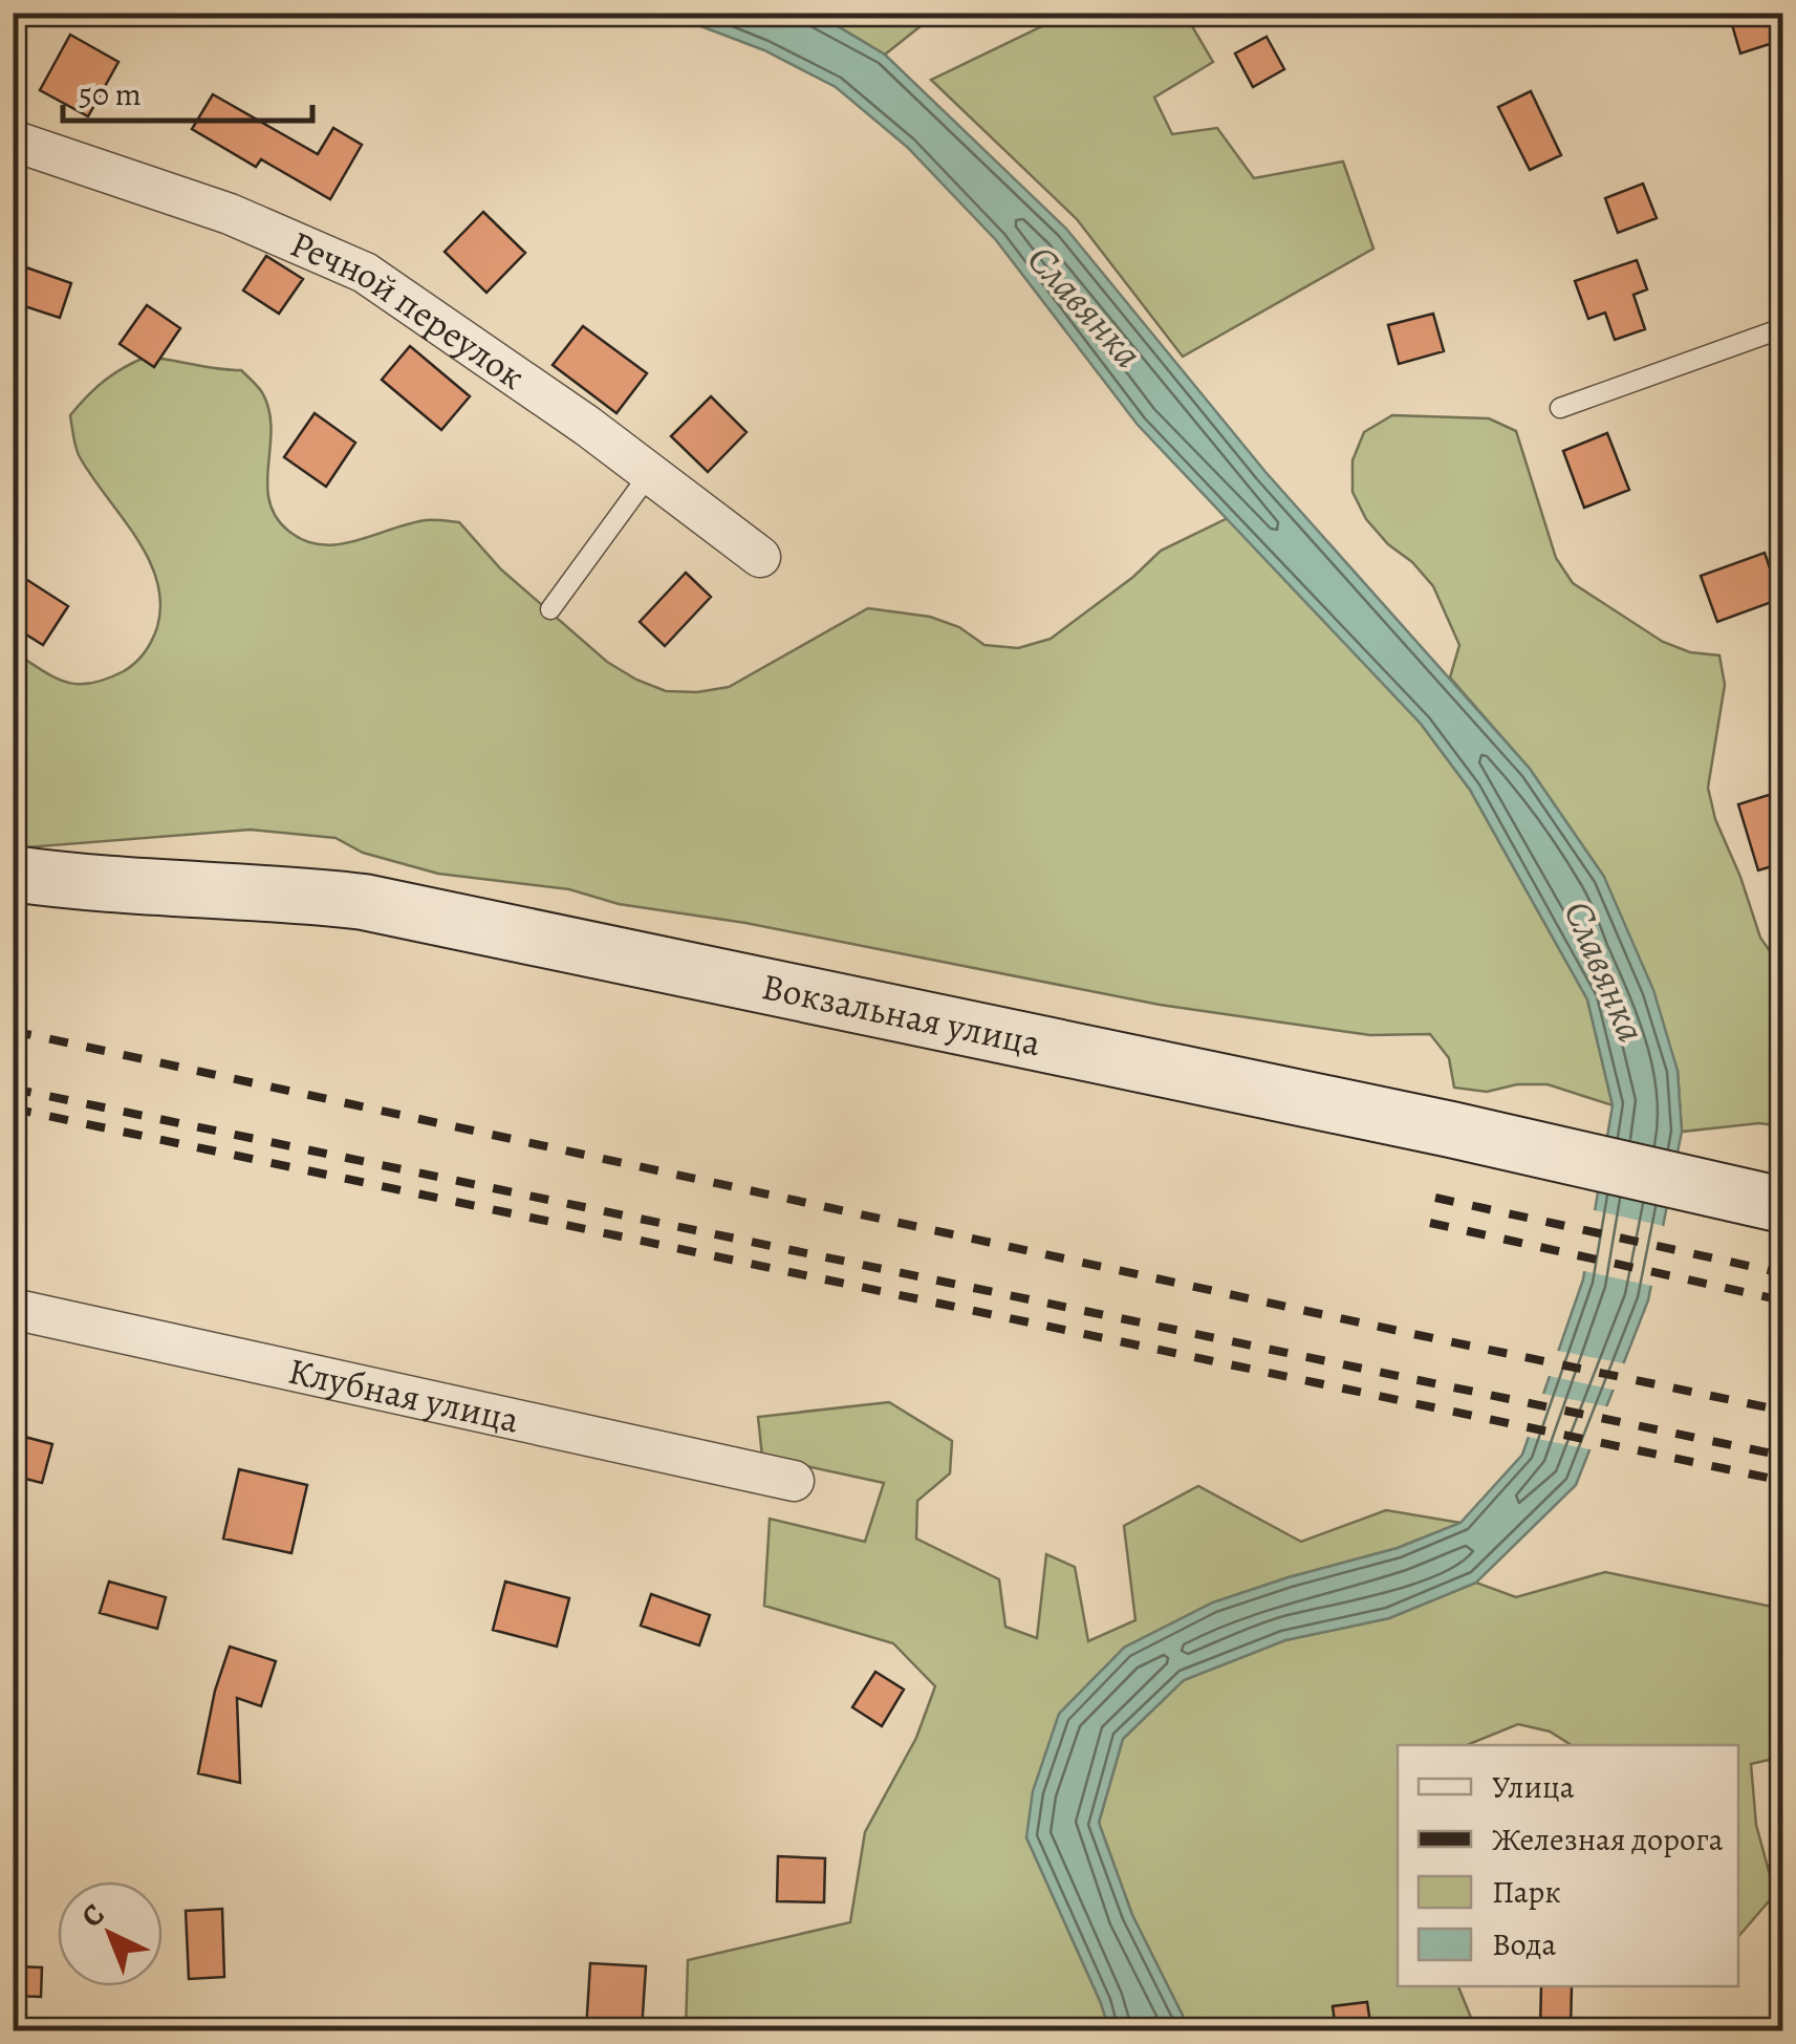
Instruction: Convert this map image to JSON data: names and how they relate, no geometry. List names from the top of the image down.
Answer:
{
  "streets": {
    "street": ["Речной переулок", "Вокзальная улица", "Клубная улица"]
  },
  "water": ["Славянка"],
  "legend": [
    "Улица",
    "Железная дорога",
    "Парк",
    "Вода"
  ],
  "scale_bar": "50 m",
  "north": "top left"
}
